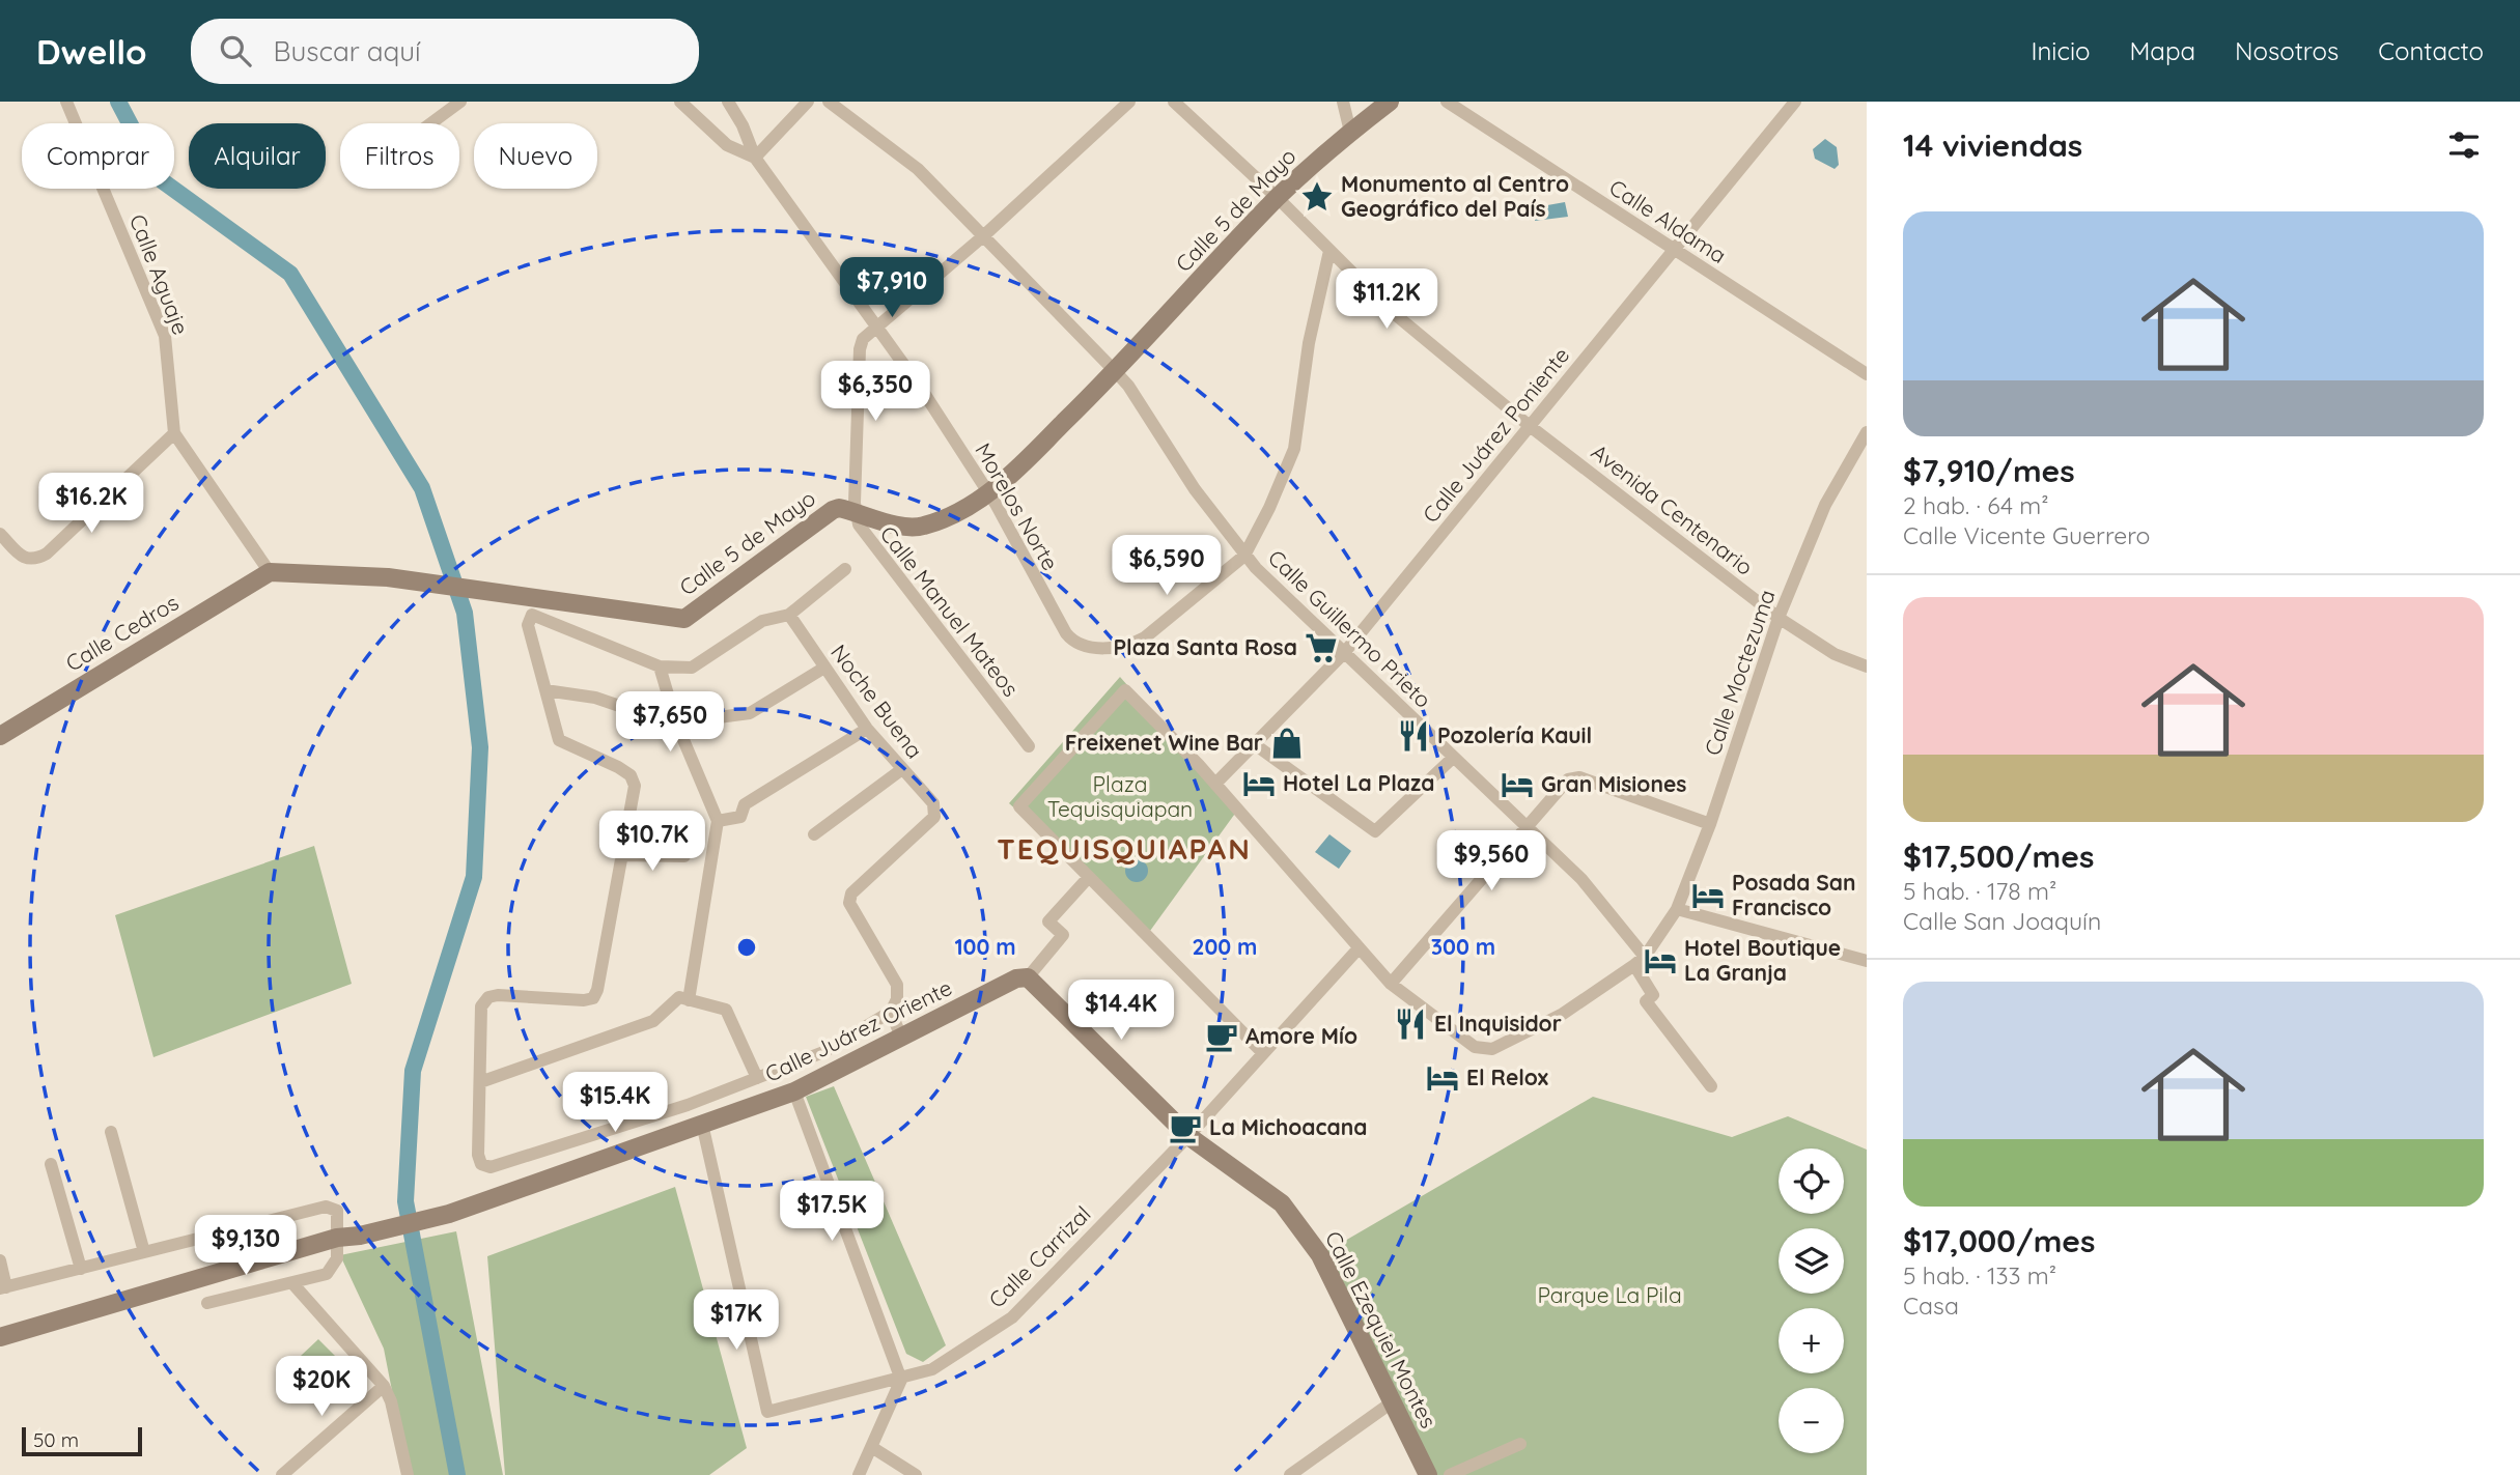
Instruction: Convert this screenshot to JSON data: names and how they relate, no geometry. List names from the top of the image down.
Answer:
{
  "streets": {
    "street": [
      "Calle 5 de Mayo",
      "Calle Aldama",
      "Calle Aguaje",
      "Calle Juárez Poniente",
      "Morelos Norte",
      "Avenida Centenario",
      "Calle Manuel Mateos",
      "Calle Guillermo Prieto",
      "Calle Cedros",
      "Calle Moctezuma",
      "Noche Buena",
      "Calle Juárez Oriente",
      "Calle Carrizal",
      "Calle Ezequiel Montes"
    ]
  },
  "crossings": [
    ["Calle 5 de Mayo", "Calle Aguaje"],
    ["Calle 5 de Mayo", "Morelos Norte"],
    ["Calle 5 de Mayo", "Avenida Centenario"],
    ["Calle 5 de Mayo", "Calle Manuel Mateos"],
    ["Calle 5 de Mayo", "Calle Guillermo Prieto"],
    ["Calle 5 de Mayo", "Calle Cedros"],
    ["Calle Aldama", "Calle Juárez Poniente"],
    ["Calle Aguaje", "Calle Cedros"],
    ["Calle Juárez Poniente", "Avenida Centenario"],
    ["Calle Juárez Poniente", "Calle Guillermo Prieto"],
    ["Morelos Norte", "Calle Manuel Mateos"],
    ["Morelos Norte", "Calle Guillermo Prieto"],
    ["Avenida Centenario", "Calle Moctezuma"],
    ["Calle Guillermo Prieto", "Calle Moctezuma"],
    ["Noche Buena", "Calle Juárez Oriente"],
    ["Calle Juárez Oriente", "Calle Carrizal"],
    ["Calle Juárez Oriente", "Calle Ezequiel Montes"],
    ["Calle Carrizal", "Calle Ezequiel Montes"]
  ],
  "districts": ["TEQUISQUIAPAN"],
  "parks": ["Plaza Tequisquiapan", "Parque La Pila"],
  "places": {
    "place": ["Monumento al Centro Geográfico del País"],
    "supermarket": ["Plaza Santa Rosa"],
    "restaurant": ["Pozolería Kauil", "El Inquisidor"],
    "shop": ["Freixenet Wine Bar"],
    "hotel": [
      "Hotel La Plaza",
      "Gran Misiones",
      "Posada San Francisco",
      "Hotel Boutique La Granja",
      "El Relox"
    ],
    "cafe": ["Amore Mío", "La Michoacana"]
  },
  "scale_bar": "50 m",
  "page": {
    "header": "Dwello",
    "search": "Buscar aquí",
    "nav": [
      "Inicio",
      "Mapa",
      "Nosotros",
      "Contacto"
    ],
    "heading": "14 viviendas",
    "chip": [
      "Comprar",
      "Alquilar",
      "Filtros",
      "Nuevo"
    ],
    "list": [
      {
        "name": "$7,910/mes",
        "note": "2 hab. · 64 m² · Calle Vicente Guerrero"
      },
      {
        "name": "$17,500/mes",
        "note": "5 hab. · 178 m² · Calle San Joaquín"
      },
      {
        "name": "$17,000/mes",
        "note": "5 hab. · 133 m² · Casa"
      }
    ],
    "price": [
      "$7,910",
      "$11.2K",
      "$6,350",
      "$16.2K",
      "$6,590",
      "$7,650",
      "$10.7K",
      "$9,560",
      "$14.4K",
      "$15.4K",
      "$17.5K",
      "$9,130",
      "$17K",
      "$20K"
    ],
    "map_buttons": ["+", "−"],
    "scale": "50 m"
  },
  "rings": ["100 m", "200 m", "300 m"]
}
